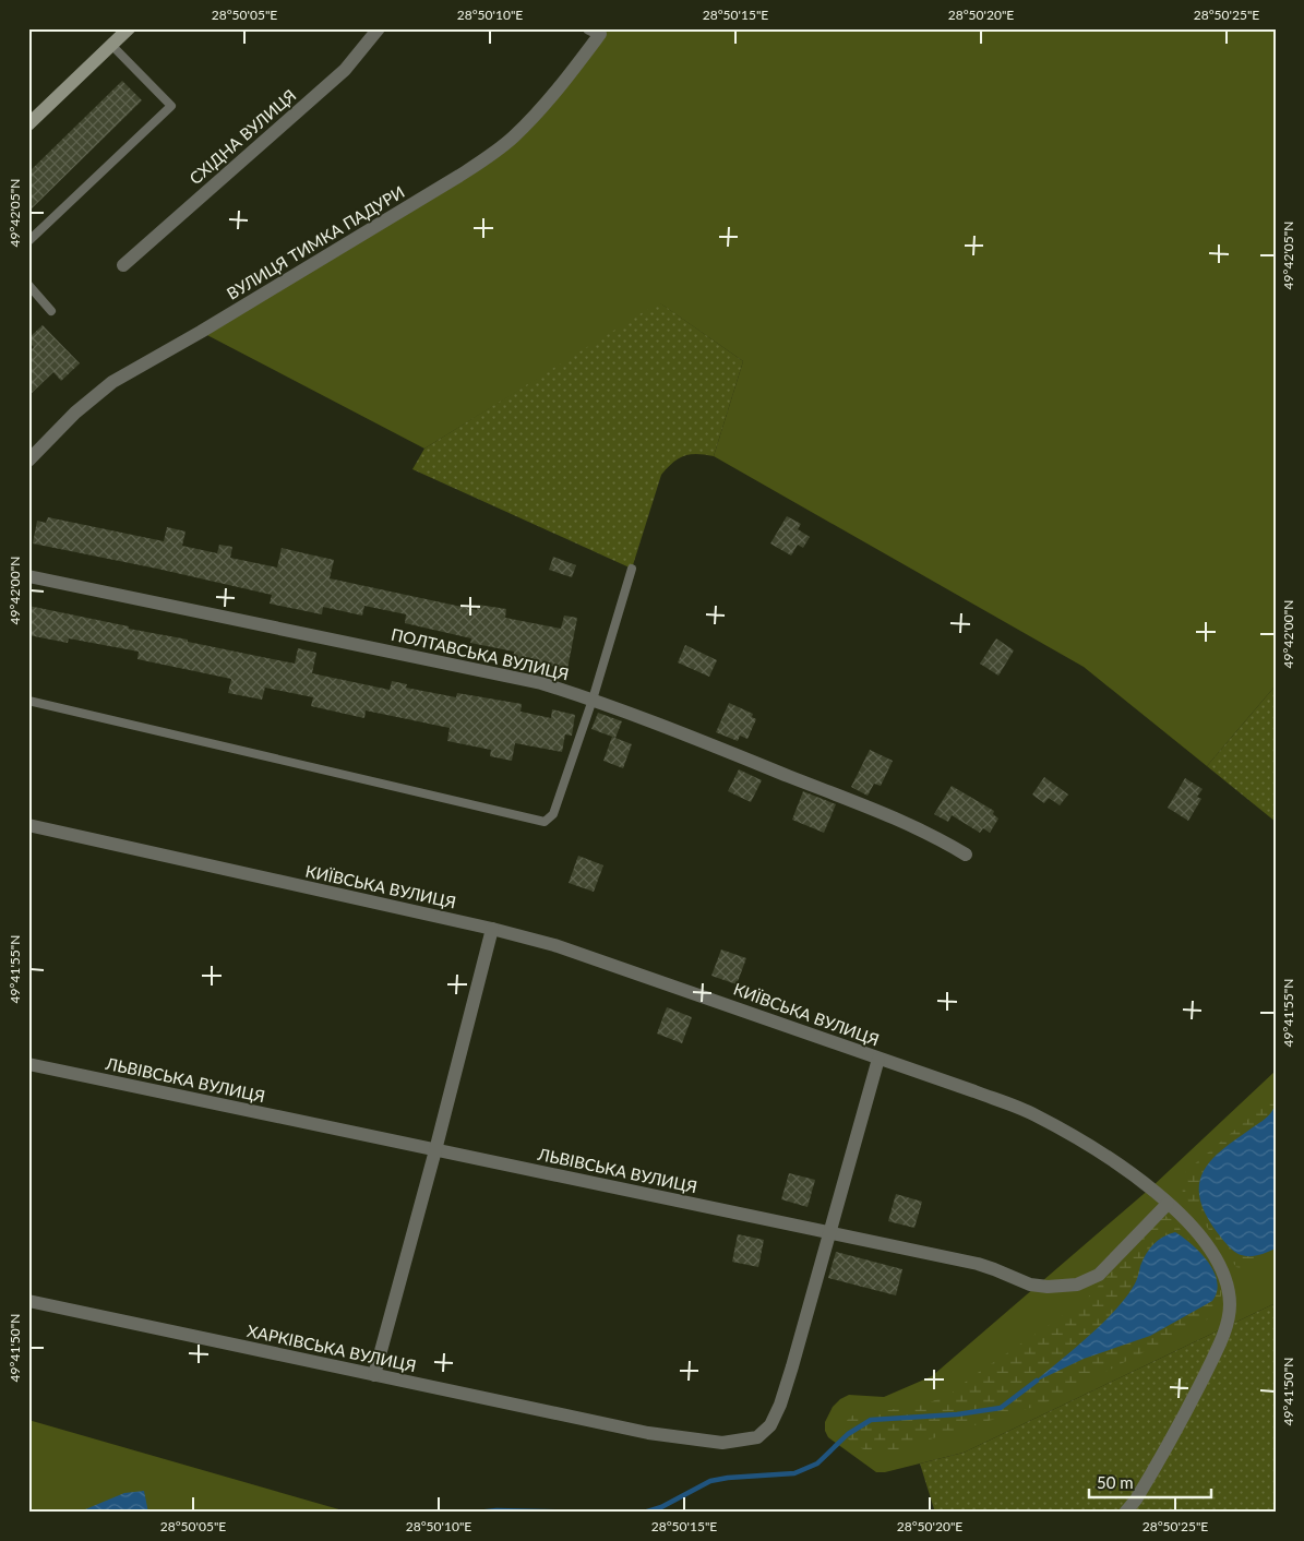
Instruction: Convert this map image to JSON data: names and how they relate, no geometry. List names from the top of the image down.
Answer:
{
  "streets": {
    "street": [
      "СХІДНА ВУЛИЦЯ",
      "ВУЛИЦЯ ТИМКА ПАДУРИ",
      "ПОЛТАВСЬКА ВУЛИЦЯ",
      "КИЇВСЬКА ВУЛИЦЯ",
      "ЛЬВІВСЬКА ВУЛИЦЯ",
      "ХАРКІВСЬКА ВУЛИЦЯ"
    ]
  },
  "crossings": [
    ["КИЇВСЬКА ВУЛИЦЯ", "ЛЬВІВСЬКА ВУЛИЦЯ"],
    ["ЛЬВІВСЬКА ВУЛИЦЯ", "ХАРКІВСЬКА ВУЛИЦЯ"]
  ],
  "scale_bar": "50 m",
  "coordinates": [
    "28°50'05\"E",
    "28°50'10\"E",
    "28°50'15\"E",
    "28°50'20\"E",
    "28°50'25\"E",
    "49°42'05\"N",
    "49°42'00\"N",
    "49°41'55\"N",
    "49°41'50\"N"
  ]
}
